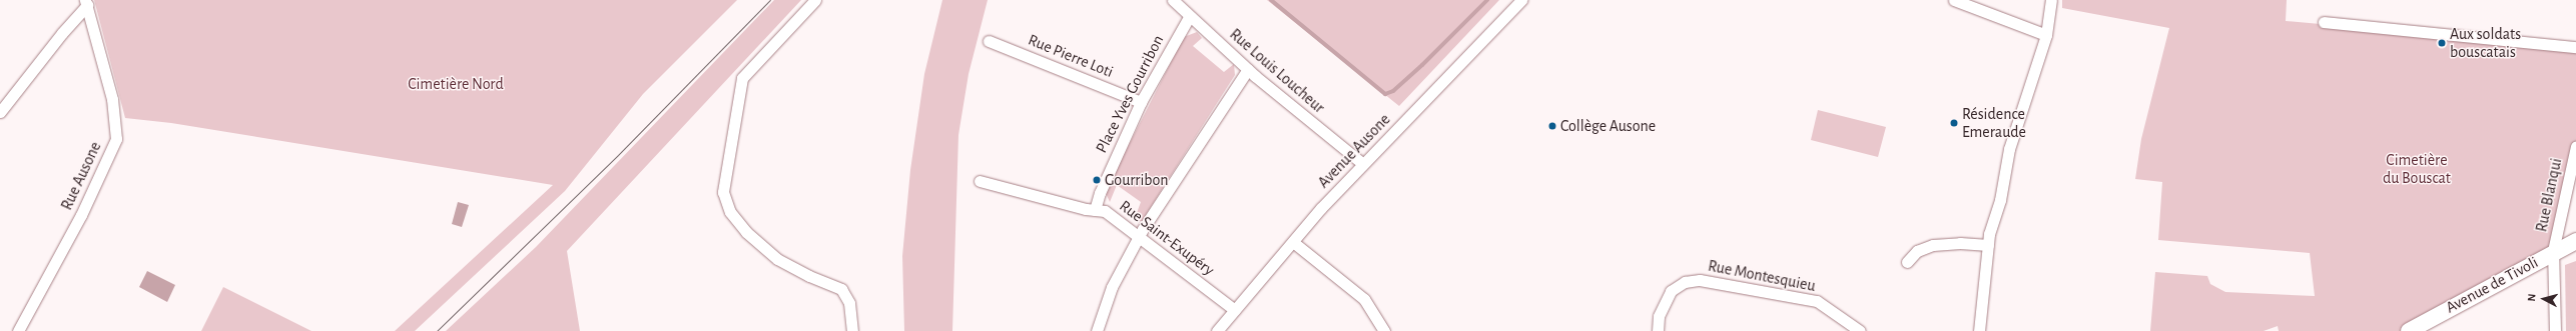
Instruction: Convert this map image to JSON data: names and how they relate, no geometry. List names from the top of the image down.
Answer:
{
  "streets": {
    "street": [
      "Rue Pierre Loti",
      "Rue Louis Loucheur",
      "Place Yves Gourribon",
      "Avenue Ausone",
      "Rue Ausone",
      "Rue Blanqui",
      "Rue Saint-Exupéry",
      "Rue Montesquieu",
      "Avenue de Tivoli"
    ]
  },
  "crossings": [
    ["Rue Pierre Loti", "Place Yves Gourribon"],
    ["Rue Louis Loucheur", "Place Yves Gourribon"],
    ["Rue Louis Loucheur", "Avenue Ausone"],
    ["Place Yves Gourribon", "Rue Saint-Exupéry"],
    ["Avenue Ausone", "Rue Saint-Exupéry"],
    ["Rue Blanqui", "Avenue de Tivoli"]
  ],
  "parks": ["Cimetière Nord", "Cimetière du Bouscat"],
  "places": [
    "Aux soldats bouscatais",
    "Résidence Emeraude",
    "Collège Ausone",
    "Gourribon"
  ],
  "north": "left"
}
